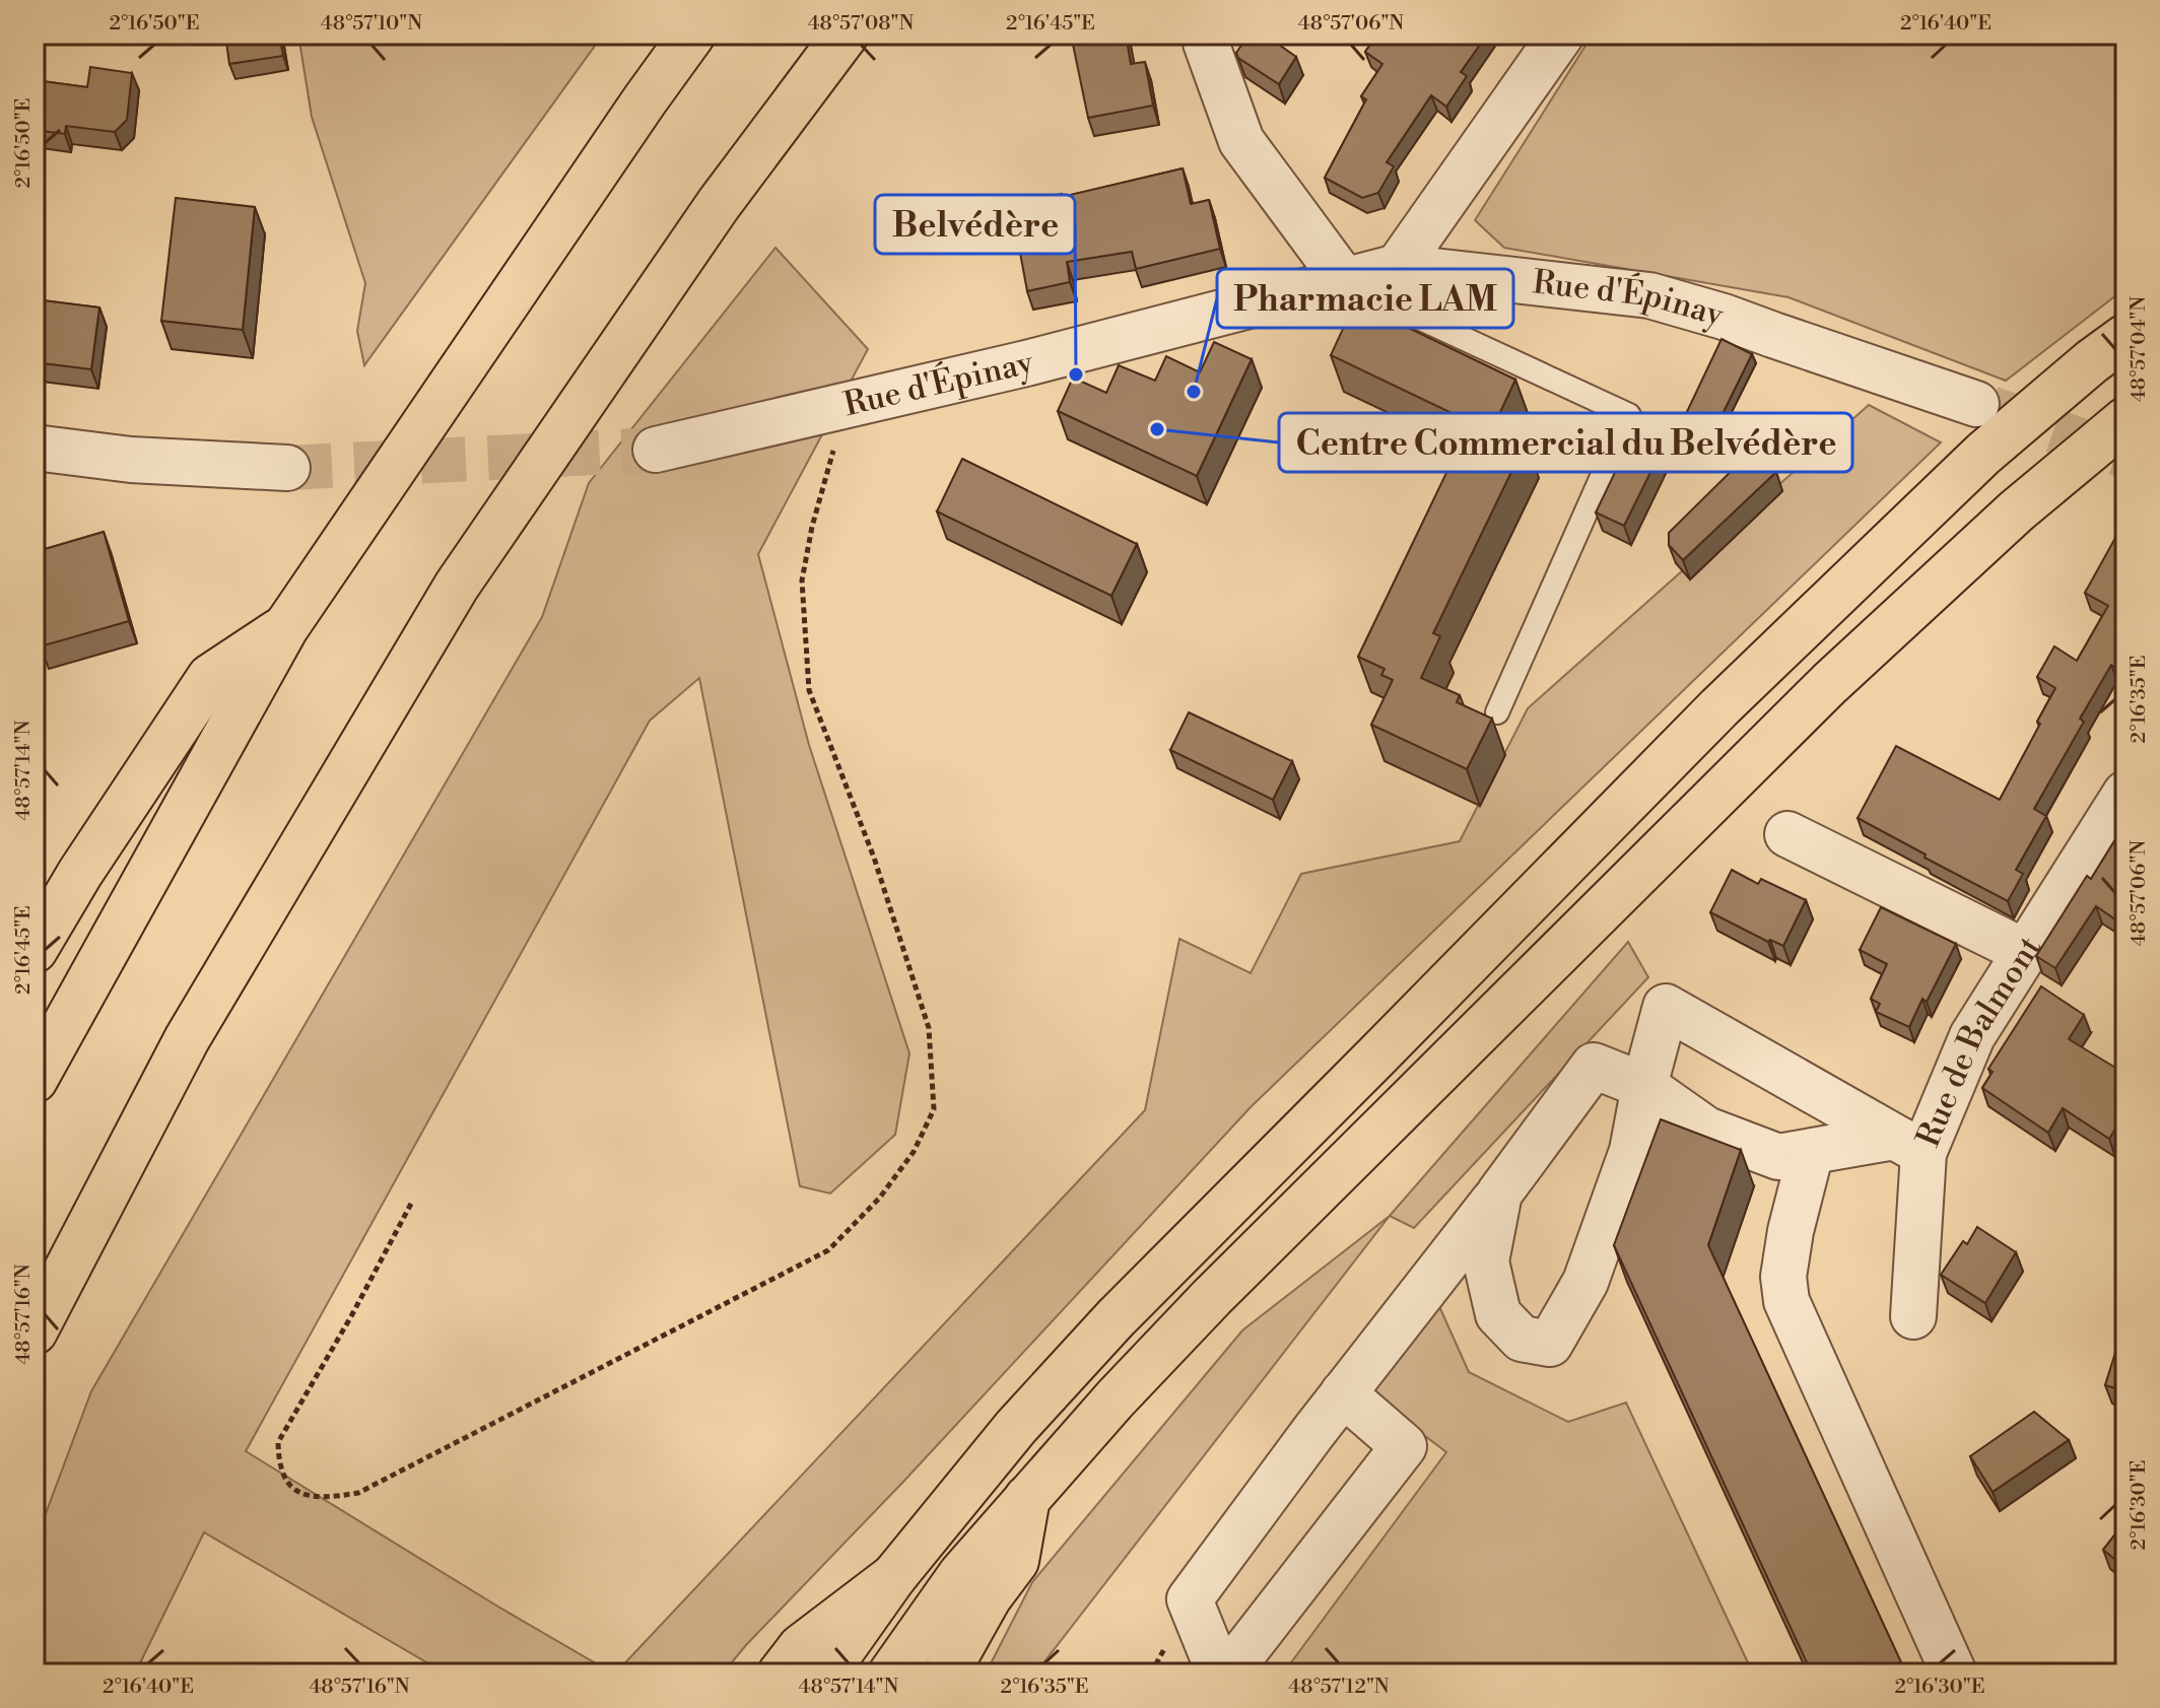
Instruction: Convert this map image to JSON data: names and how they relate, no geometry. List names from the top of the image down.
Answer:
{
  "streets": {
    "street": ["Rue d'Épinay", "Rue de Balmont"]
  },
  "places": ["Belvédère", "Pharmacie LAM", "Centre Commercial du Belvédère"],
  "coordinates": [
    "2°16'50\"E",
    "48°57'10\"N",
    "48°57'08\"N",
    "2°16'45\"E",
    "48°57'06\"N",
    "2°16'40\"E",
    "48°57'04\"N",
    "2°16'35\"E",
    "48°57'14\"N",
    "48°57'16\"N",
    "2°16'30\"E",
    "48°57'12\"N"
  ]
}
